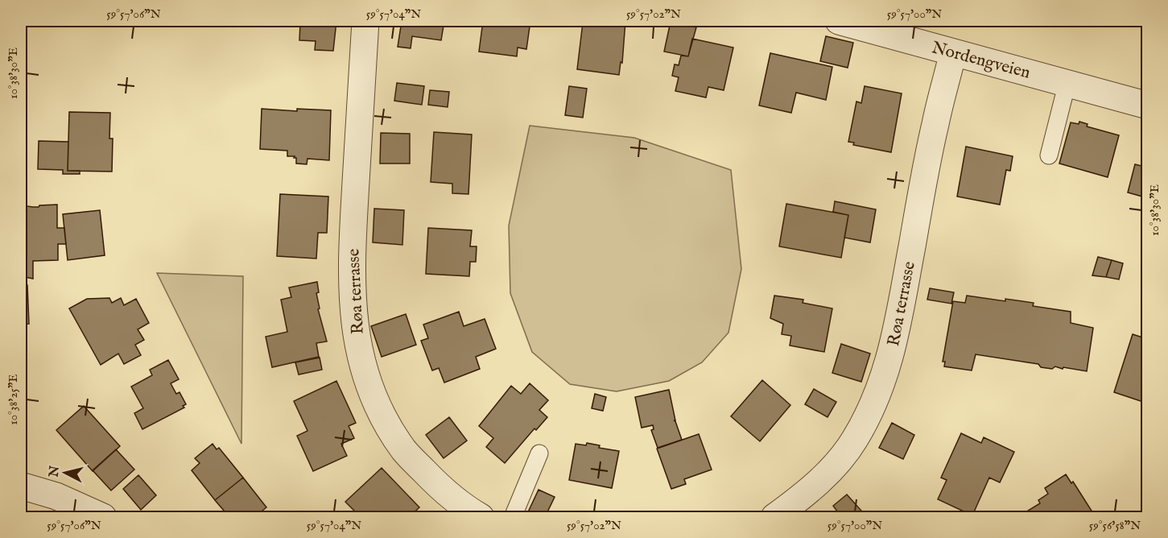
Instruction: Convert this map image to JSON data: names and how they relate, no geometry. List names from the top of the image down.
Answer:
{
  "streets": {
    "street": ["Nordengveien", "Røa terrasse"]
  },
  "crossings": [
    ["Nordengveien", "Røa terrasse"]
  ],
  "north": "left",
  "coordinates": [
    "59°57'06\"N",
    "59°57'04\"N",
    "59°57'02\"N",
    "59°57'00\"N",
    "10°38'30\"E",
    "10°38'25\"E",
    "59°56'58\"N"
  ]
}
